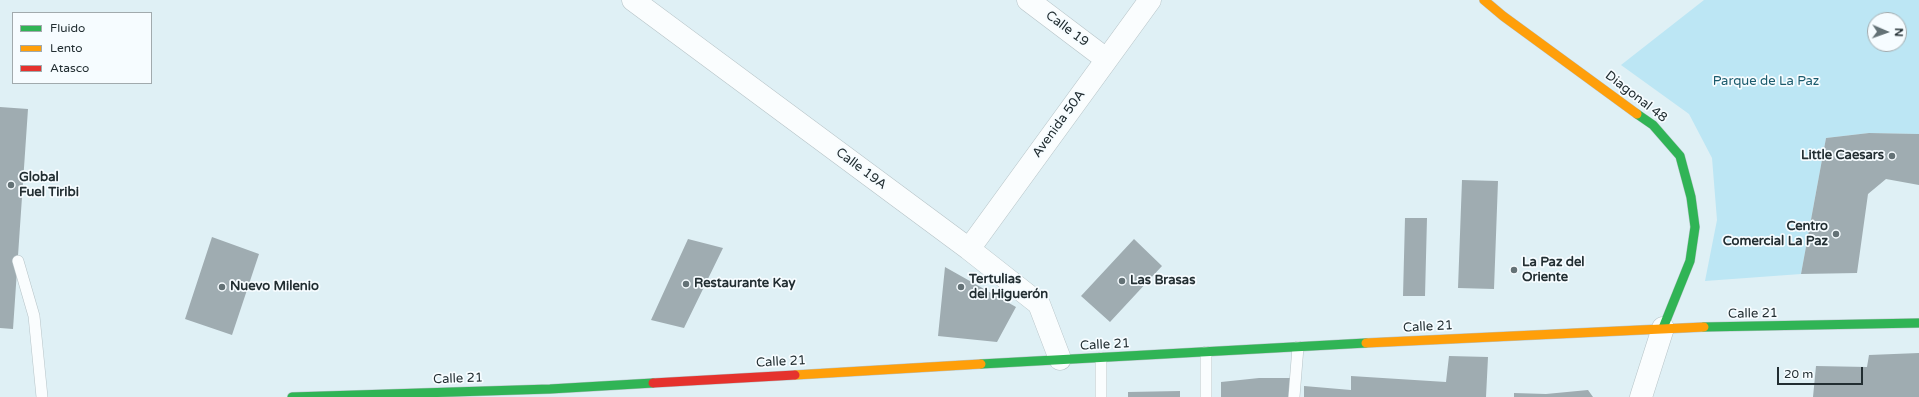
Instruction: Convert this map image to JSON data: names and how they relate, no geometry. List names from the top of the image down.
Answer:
{
  "streets": {
    "main road": ["Diagonal 48", "Calle 21"],
    "street": ["Calle 19", "Avenida 50A", "Calle 19A"]
  },
  "crossings": [
    ["Calle 19", "Avenida 50A"],
    ["Diagonal 48", "Calle 21"],
    ["Avenida 50A", "Calle 19A"],
    ["Calle 19A", "Calle 21"]
  ],
  "parks": ["Parque de La Paz"],
  "places": [
    "Little Caesars",
    "Global Fuel Tiribi",
    "Centro Comercial La Paz",
    "La Paz del Oriente",
    "Las Brasas",
    "Restaurante Kay",
    "Nuevo Milenio",
    "Tertulias del Higuerón"
  ],
  "legend": ["Fluido", "Lento", "Atasco"],
  "scale_bar": "20 m",
  "north": "right"
}
